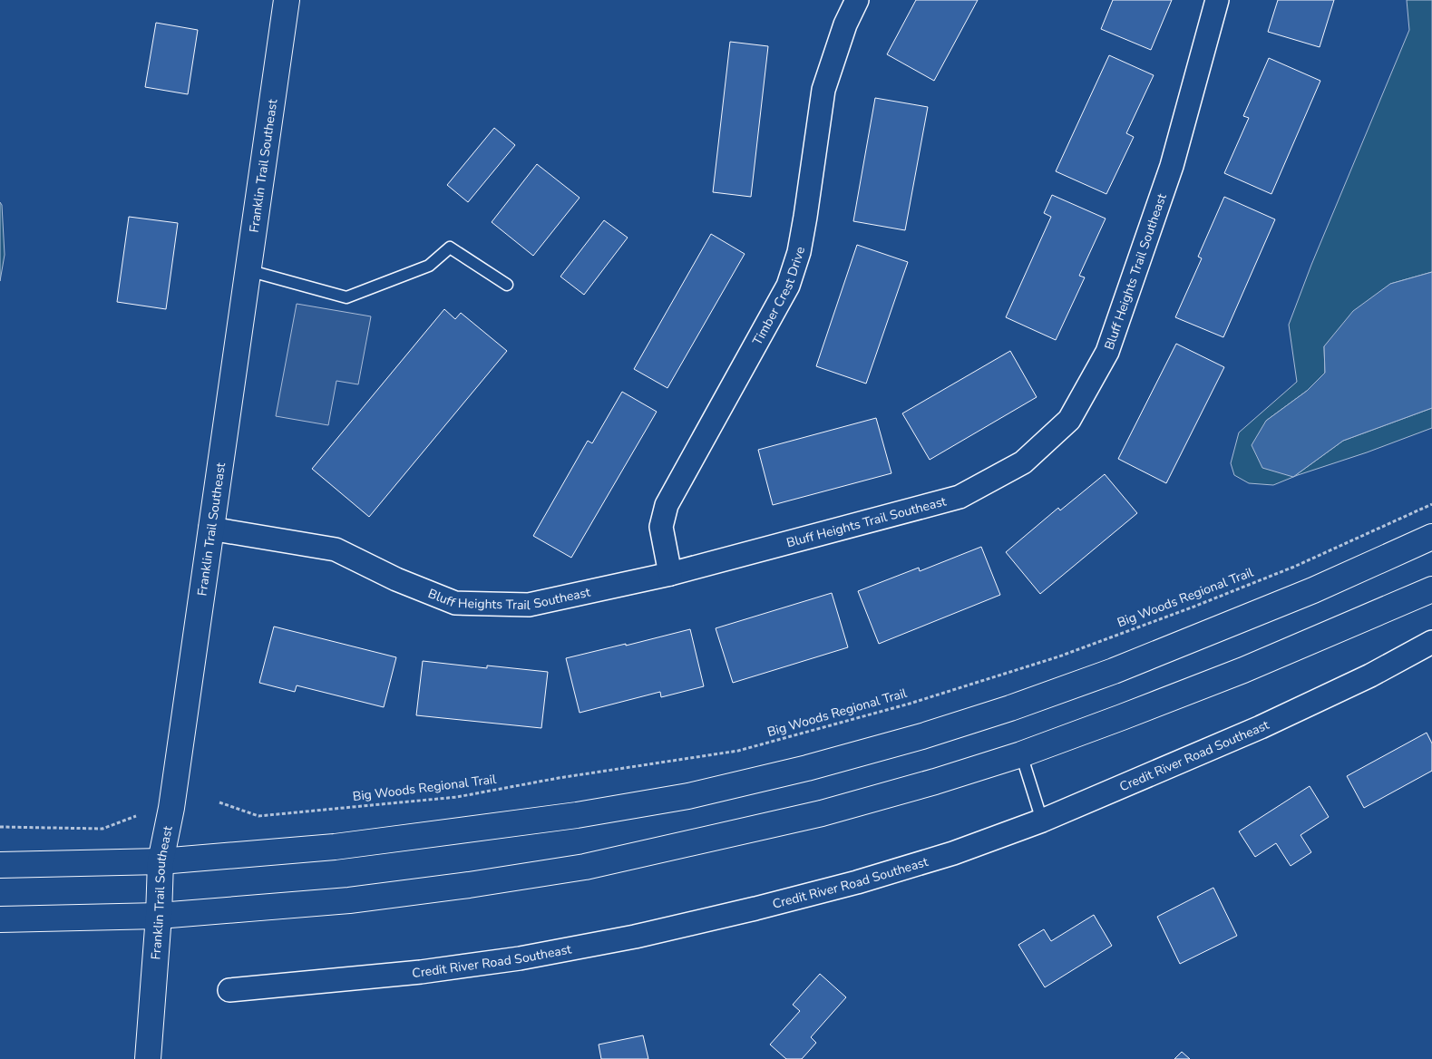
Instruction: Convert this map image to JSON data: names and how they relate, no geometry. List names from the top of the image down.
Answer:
{
  "streets": {
    "main road": ["Franklin Trail Southeast"],
    "street": ["Bluff Heights Trail Southeast", "Timber Crest Drive", "Credit River Road Southeast"],
    "path": ["Big Woods Regional Trail"]
  },
  "crossings": [
    ["Franklin Trail Southeast", "Bluff Heights Trail Southeast"],
    ["Bluff Heights Trail Southeast", "Timber Crest Drive"]
  ]
}
